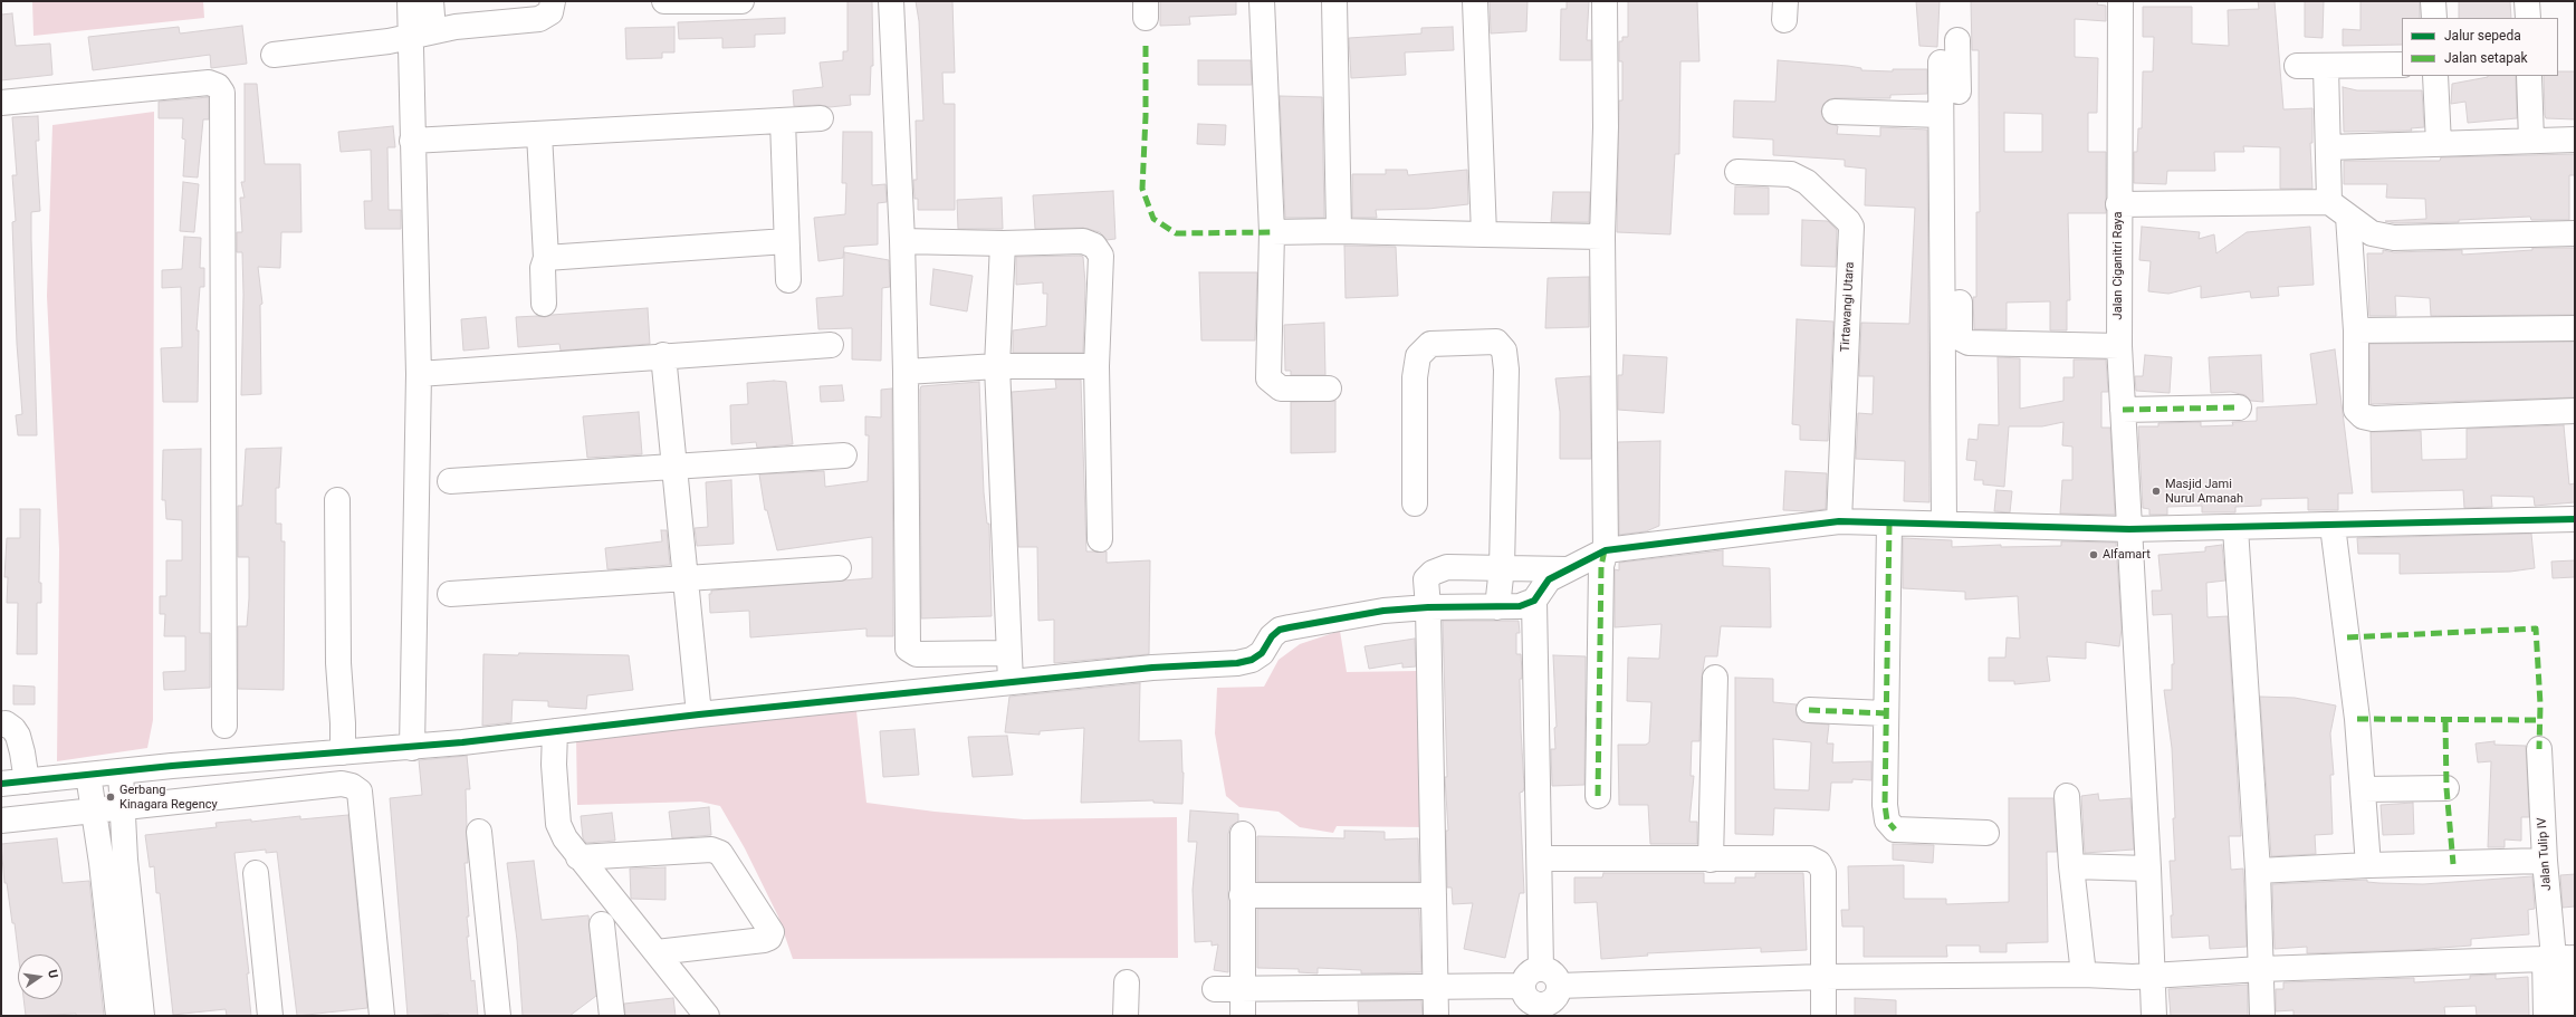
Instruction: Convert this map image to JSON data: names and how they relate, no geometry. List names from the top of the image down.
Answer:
{
  "streets": {
    "street": ["Jalan Ciganitri Raya", "Tirtawangi Utara", "Jalan Tulip IV"]
  },
  "places": ["Masjid Jami Nurul Amanah", "Alfamart", "Gerbang Kinagara Regency"],
  "legend": ["Jalur sepeda", "Jalan setapak"],
  "north": "right"
}
